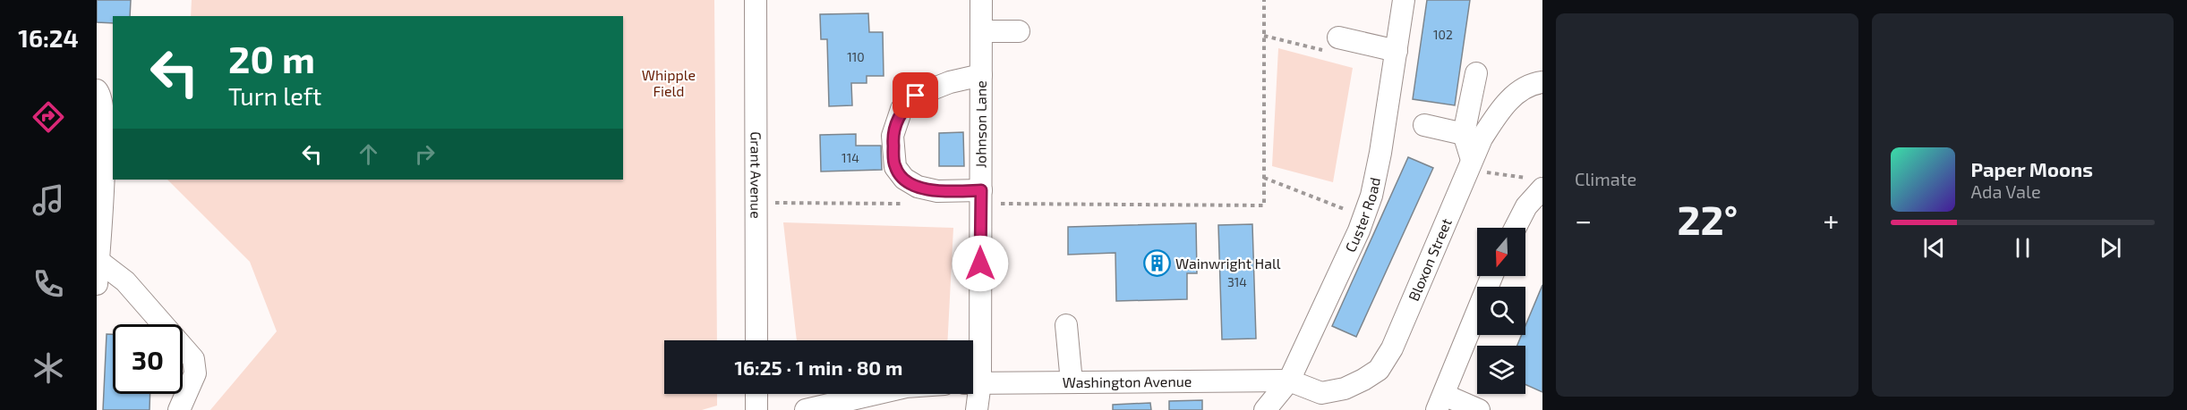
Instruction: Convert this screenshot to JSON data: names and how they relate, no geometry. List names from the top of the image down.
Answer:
{
  "streets": {
    "street": [
      "Johnson Lane",
      "Grant Avenue",
      "Custer Road",
      "Bloxon Street",
      "Washington Avenue"
    ]
  },
  "crossings": [
    ["Custer Road", "Bloxon Street"],
    ["Custer Road", "Washington Avenue"],
    ["Bloxon Street", "Washington Avenue"]
  ],
  "parks": ["Whipple Field"],
  "places": {
    "building": ["Wainwright Hall"]
  },
  "house_numbers": [
    "102",
    "110",
    "114",
    "314"
  ],
  "north": "bottom",
  "page": {
    "tabs": "16:24",
    "tile": "Climate",
    "turn": ["20 m", "Turn left"],
    "song": ["Paper Moons", "Ada Vale"],
    "heat": ["−", "22°", "+"],
    "limit": "30",
    "trip": "16:25 · 1 min · 80 m"
  }
}
